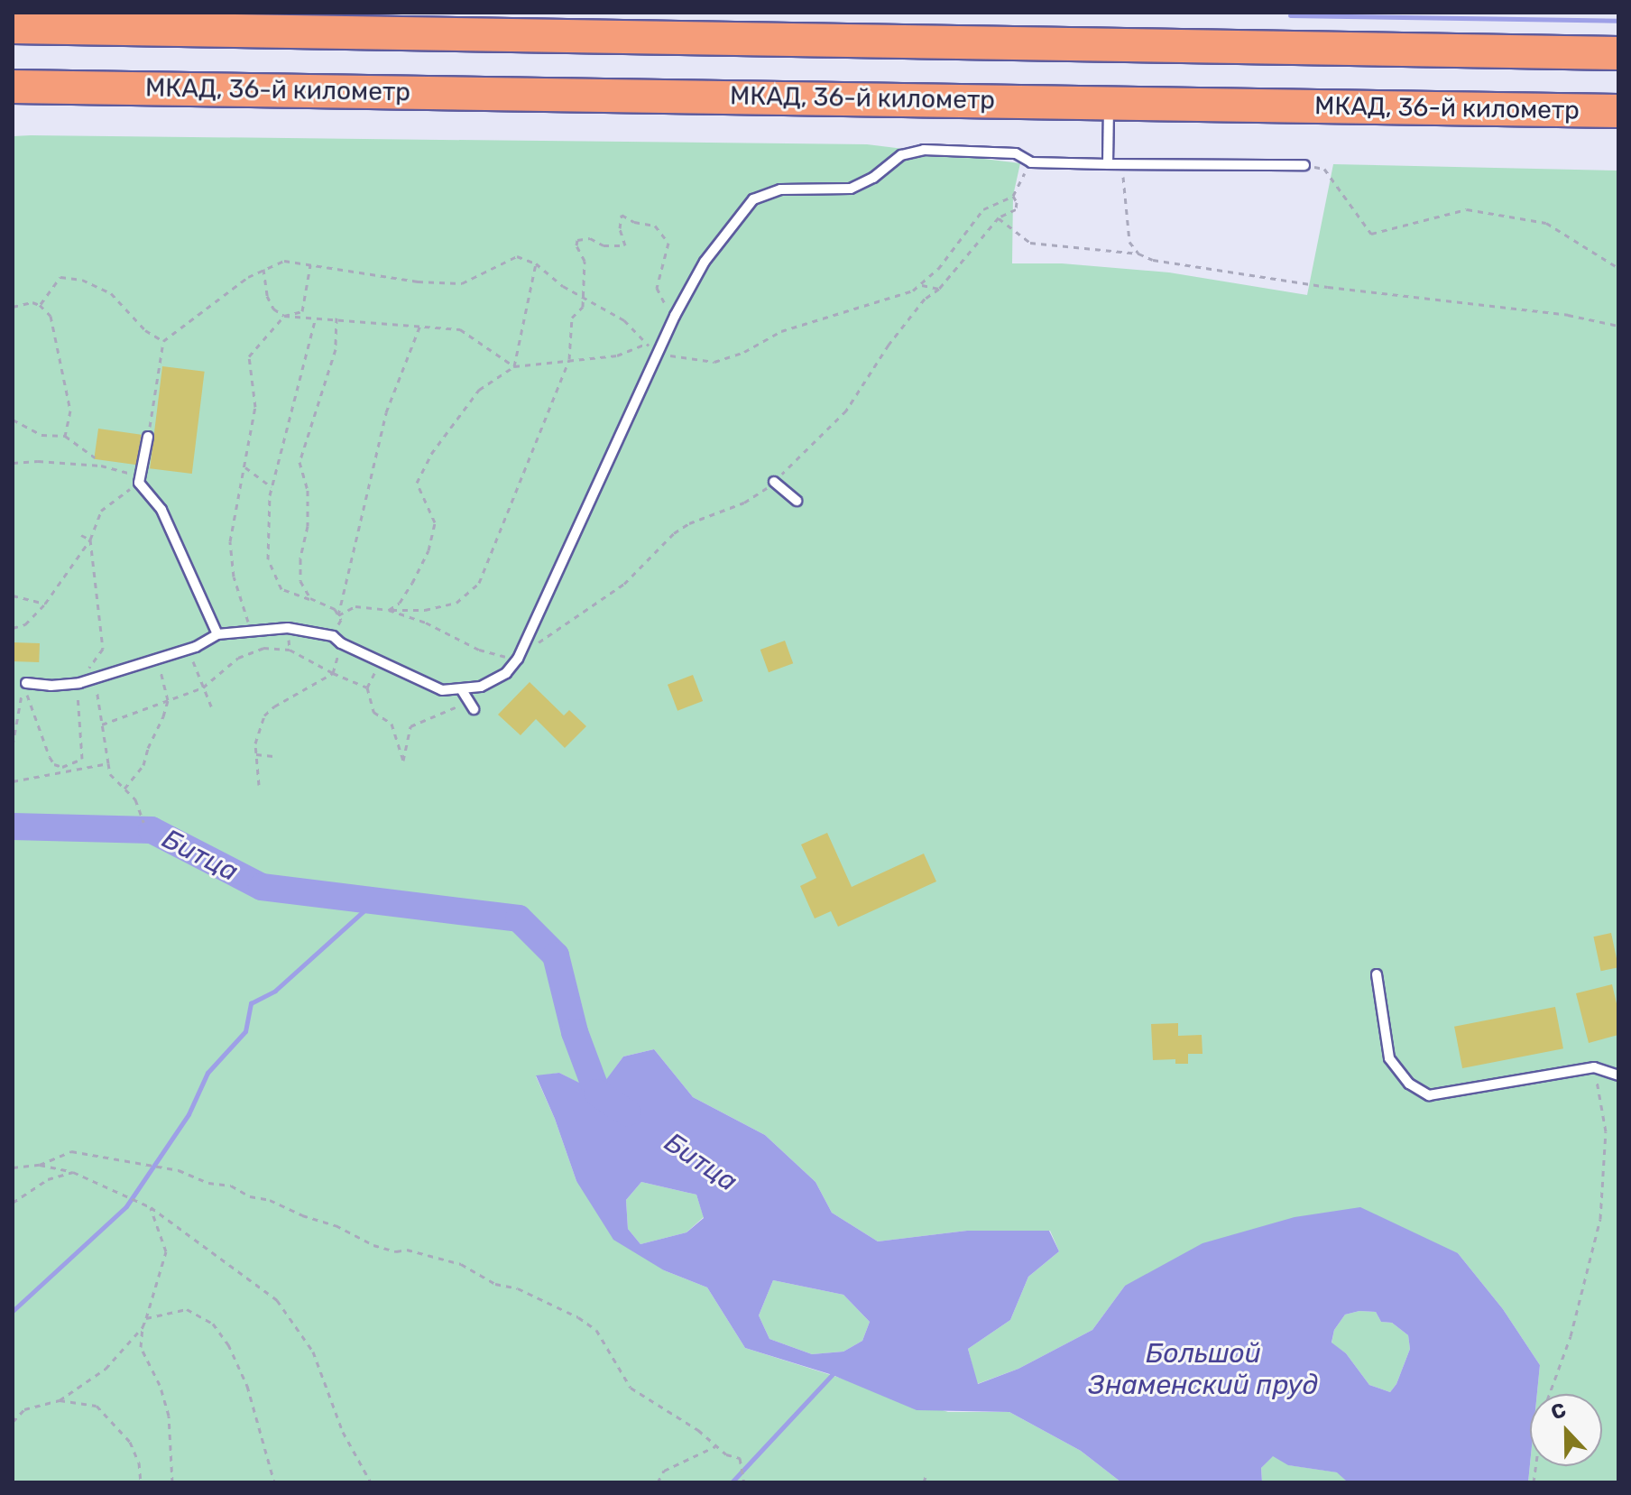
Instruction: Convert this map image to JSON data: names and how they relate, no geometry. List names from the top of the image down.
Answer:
{
  "streets": {
    "highway": ["МКАД, 36-й километр"]
  },
  "water": ["Битца", "Большой Знаменский пруд"],
  "north": "top"
}
